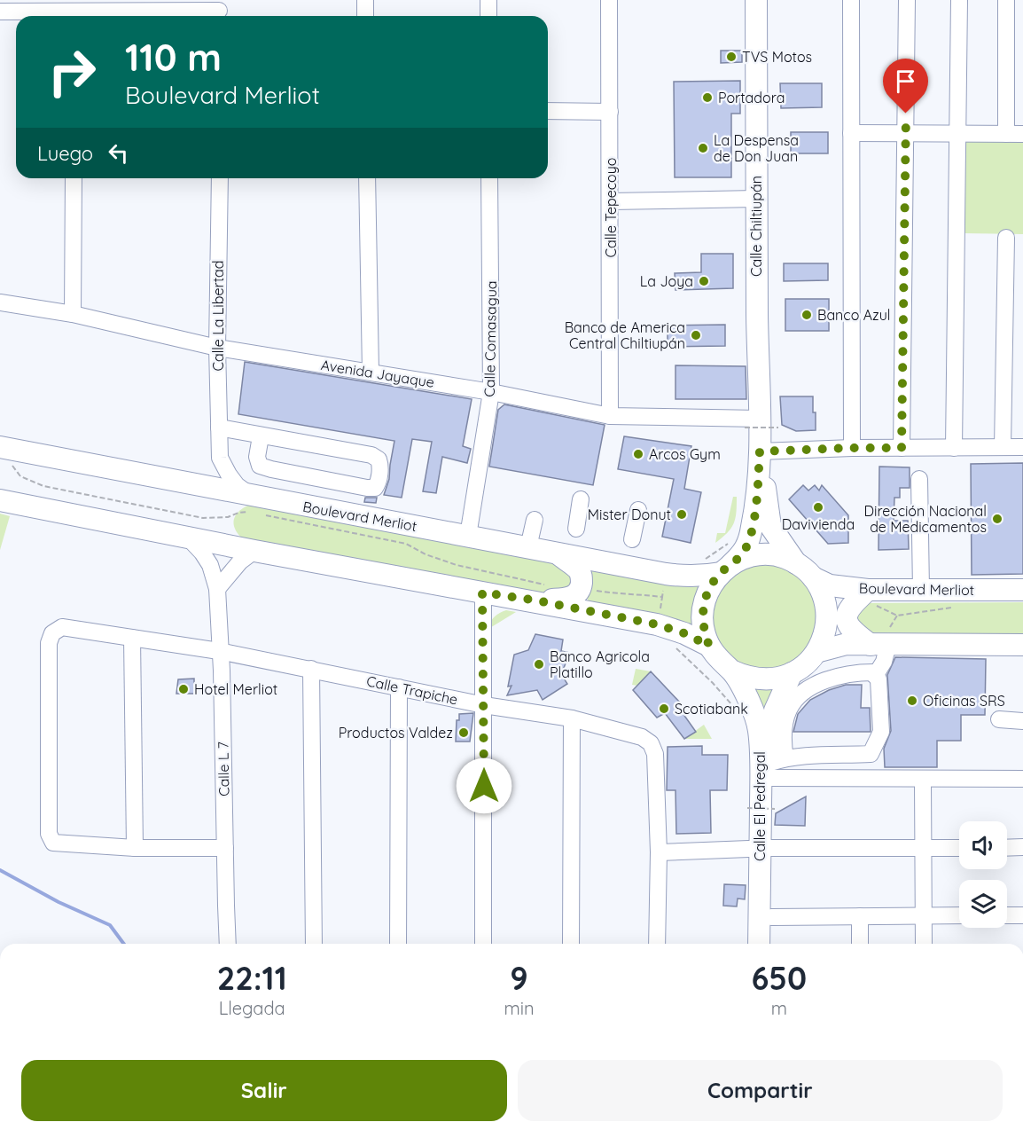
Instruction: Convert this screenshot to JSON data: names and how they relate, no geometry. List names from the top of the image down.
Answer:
{
  "streets": {
    "main road": ["Calle Chiltiupán", "Boulevard Merliot", "Calle El Pedregal"],
    "street": [
      "Calle Tepecoyo",
      "Calle La Libertad",
      "Calle Comasagua",
      "Avenida Jayaque",
      "Calle Trapiche",
      "Calle L 7"
    ]
  },
  "crossings": [
    ["Calle Tepecoyo", "Avenida Jayaque"],
    ["Calle Chiltiupán", "Avenida Jayaque"],
    ["Calle Chiltiupán", "Boulevard Merliot"],
    ["Calle Chiltiupán", "Calle El Pedregal"],
    ["Calle La Libertad", "Avenida Jayaque"],
    ["Calle La Libertad", "Boulevard Merliot"],
    ["Calle Comasagua", "Avenida Jayaque"],
    ["Calle Comasagua", "Boulevard Merliot"],
    ["Boulevard Merliot", "Calle El Pedregal"],
    ["Calle Trapiche", "Calle L 7"]
  ],
  "places": [
    "TVS Motos",
    "Portadora",
    "La Despensa de Don Juan",
    "La Joya",
    "Banco Azul",
    "Banco de America Central Chiltiupán",
    "Arcos Gym",
    "Davivienda",
    "Mister Donut",
    "Dirección Nacional de Medicamentos",
    "Banco Agricola Platillo",
    "Hotel Merliot",
    "Oficinas SRS",
    "Scotiabank",
    "Productos Valdez"
  ],
  "page": {
    "turn": ["110 m", "Boulevard Merliot"],
    "then": "Luego",
    "eta": [
      "22:11",
      "Llegada",
      "9",
      "min",
      "650",
      "m"
    ],
    "buttons": ["Salir", "Compartir"]
  }
}
